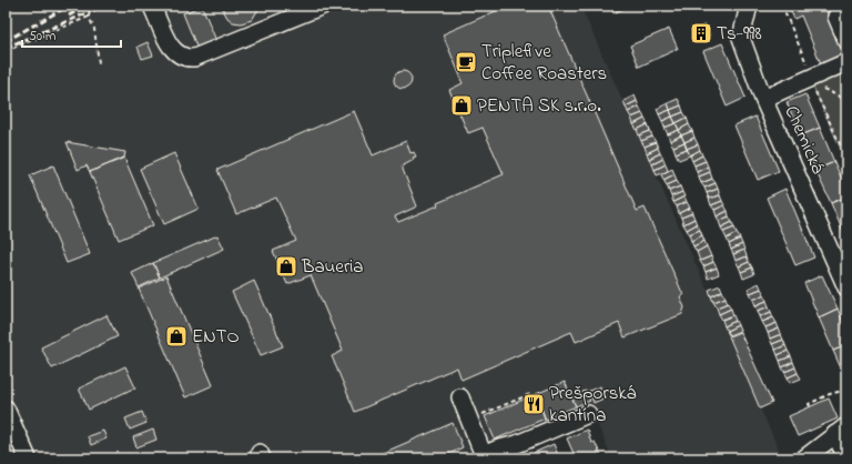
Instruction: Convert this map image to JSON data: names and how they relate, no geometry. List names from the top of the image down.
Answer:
{
  "streets": {
    "street": ["Chemická"]
  },
  "places": {
    "building": ["Ts-998"],
    "cafe": ["Triplefive Coffee Roasters"],
    "shop": ["PENTA SK s.r.o.", "Baueria", "ENTO"],
    "restaurant": ["Prešporská kantína"]
  },
  "scale_bar": "50 m"
}
